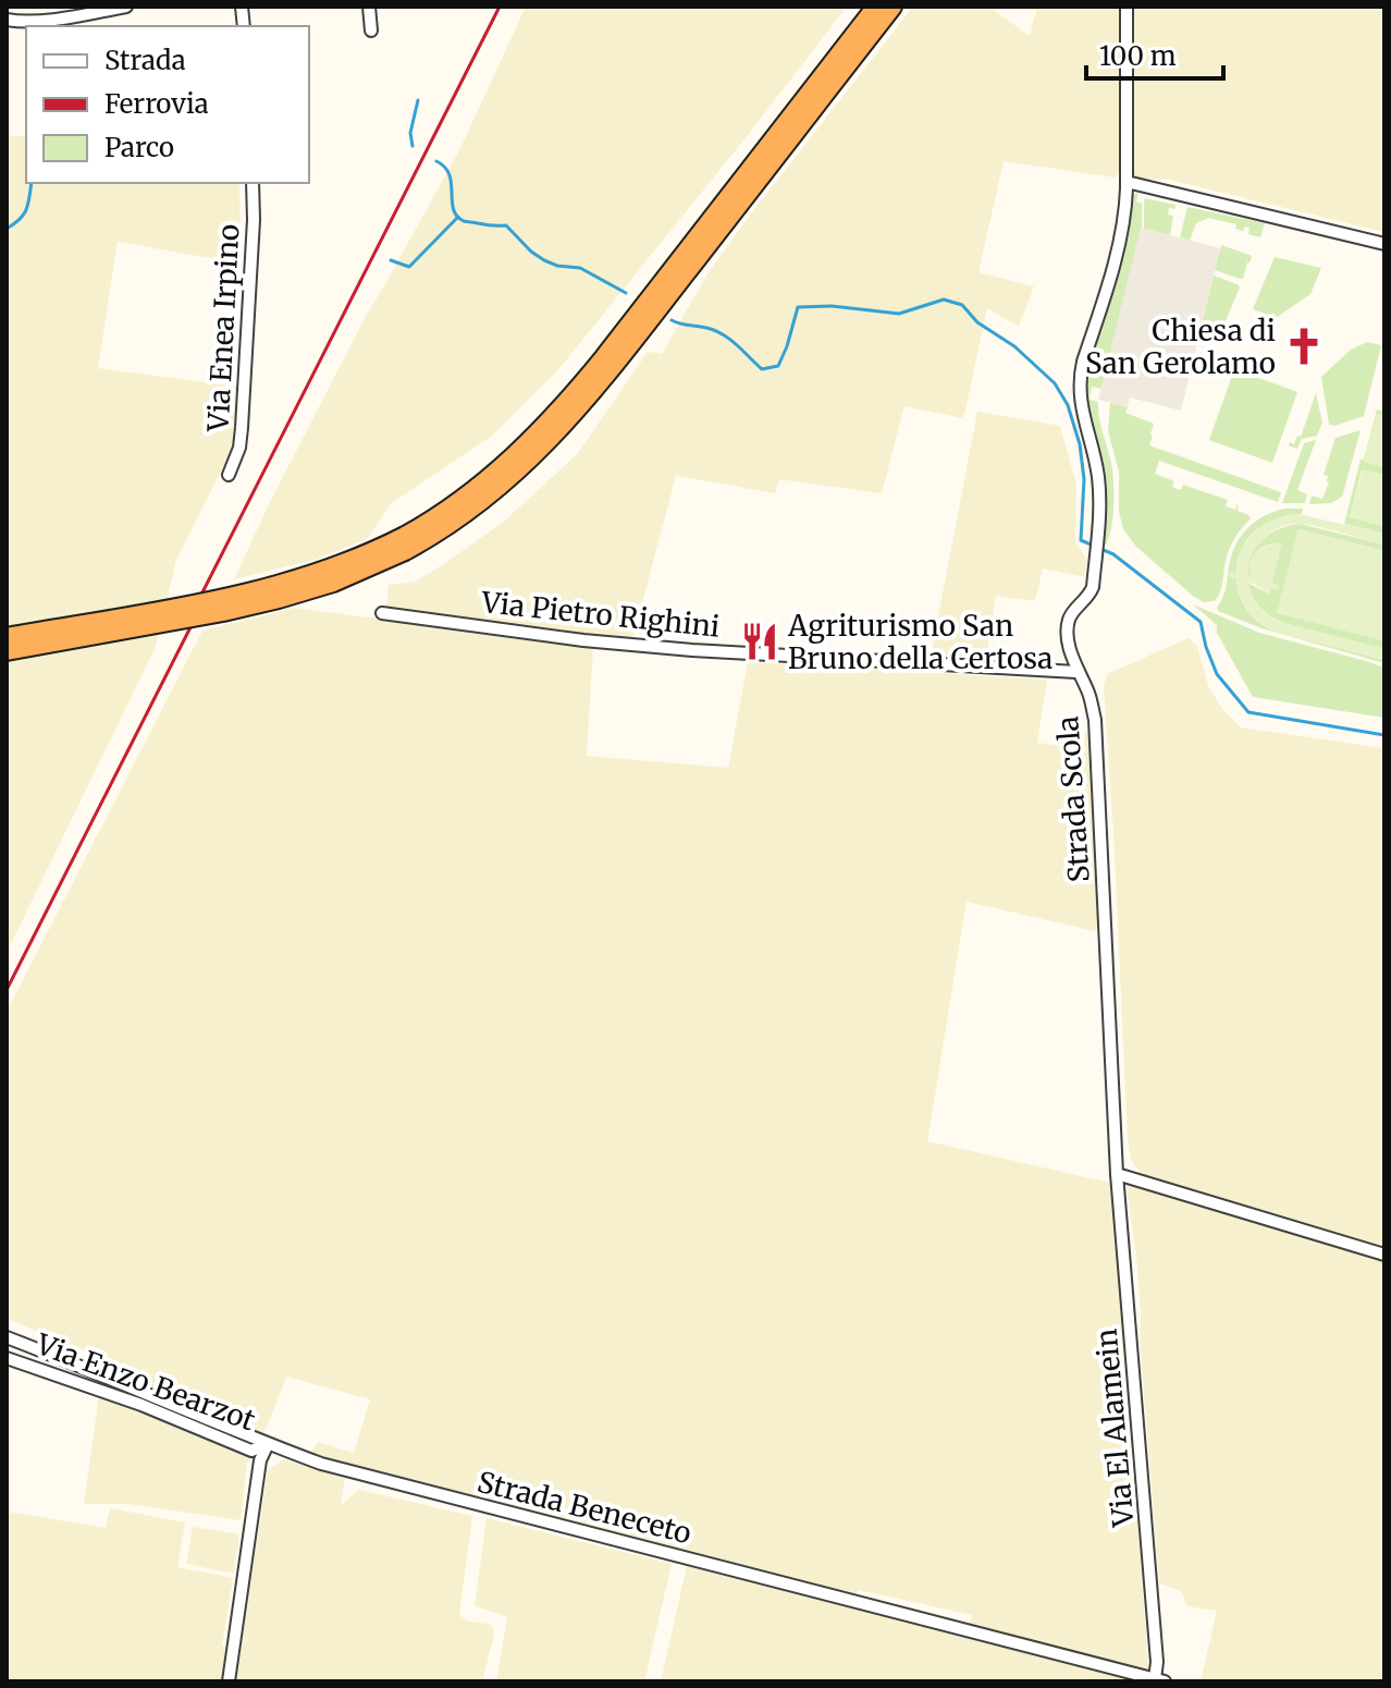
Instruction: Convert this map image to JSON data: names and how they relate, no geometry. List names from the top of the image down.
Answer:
{
  "streets": {
    "street": [
      "Via Enea Irpino",
      "Via Pietro Righini",
      "Strada Scola",
      "Via Enzo Bearzot",
      "Via El Alamein",
      "Strada Beneceto"
    ]
  },
  "crossings": [
    ["Via Pietro Righini", "Strada Scola"],
    ["Strada Scola", "Via El Alamein"],
    ["Via Enzo Bearzot", "Strada Beneceto"],
    ["Via El Alamein", "Strada Beneceto"]
  ],
  "places": {
    "church": ["Chiesa di San Gerolamo"],
    "restaurant": ["Agriturismo San Bruno della Certosa"]
  },
  "legend": ["Strada", "Ferrovia", "Parco"],
  "scale_bar": "100 m"
}
